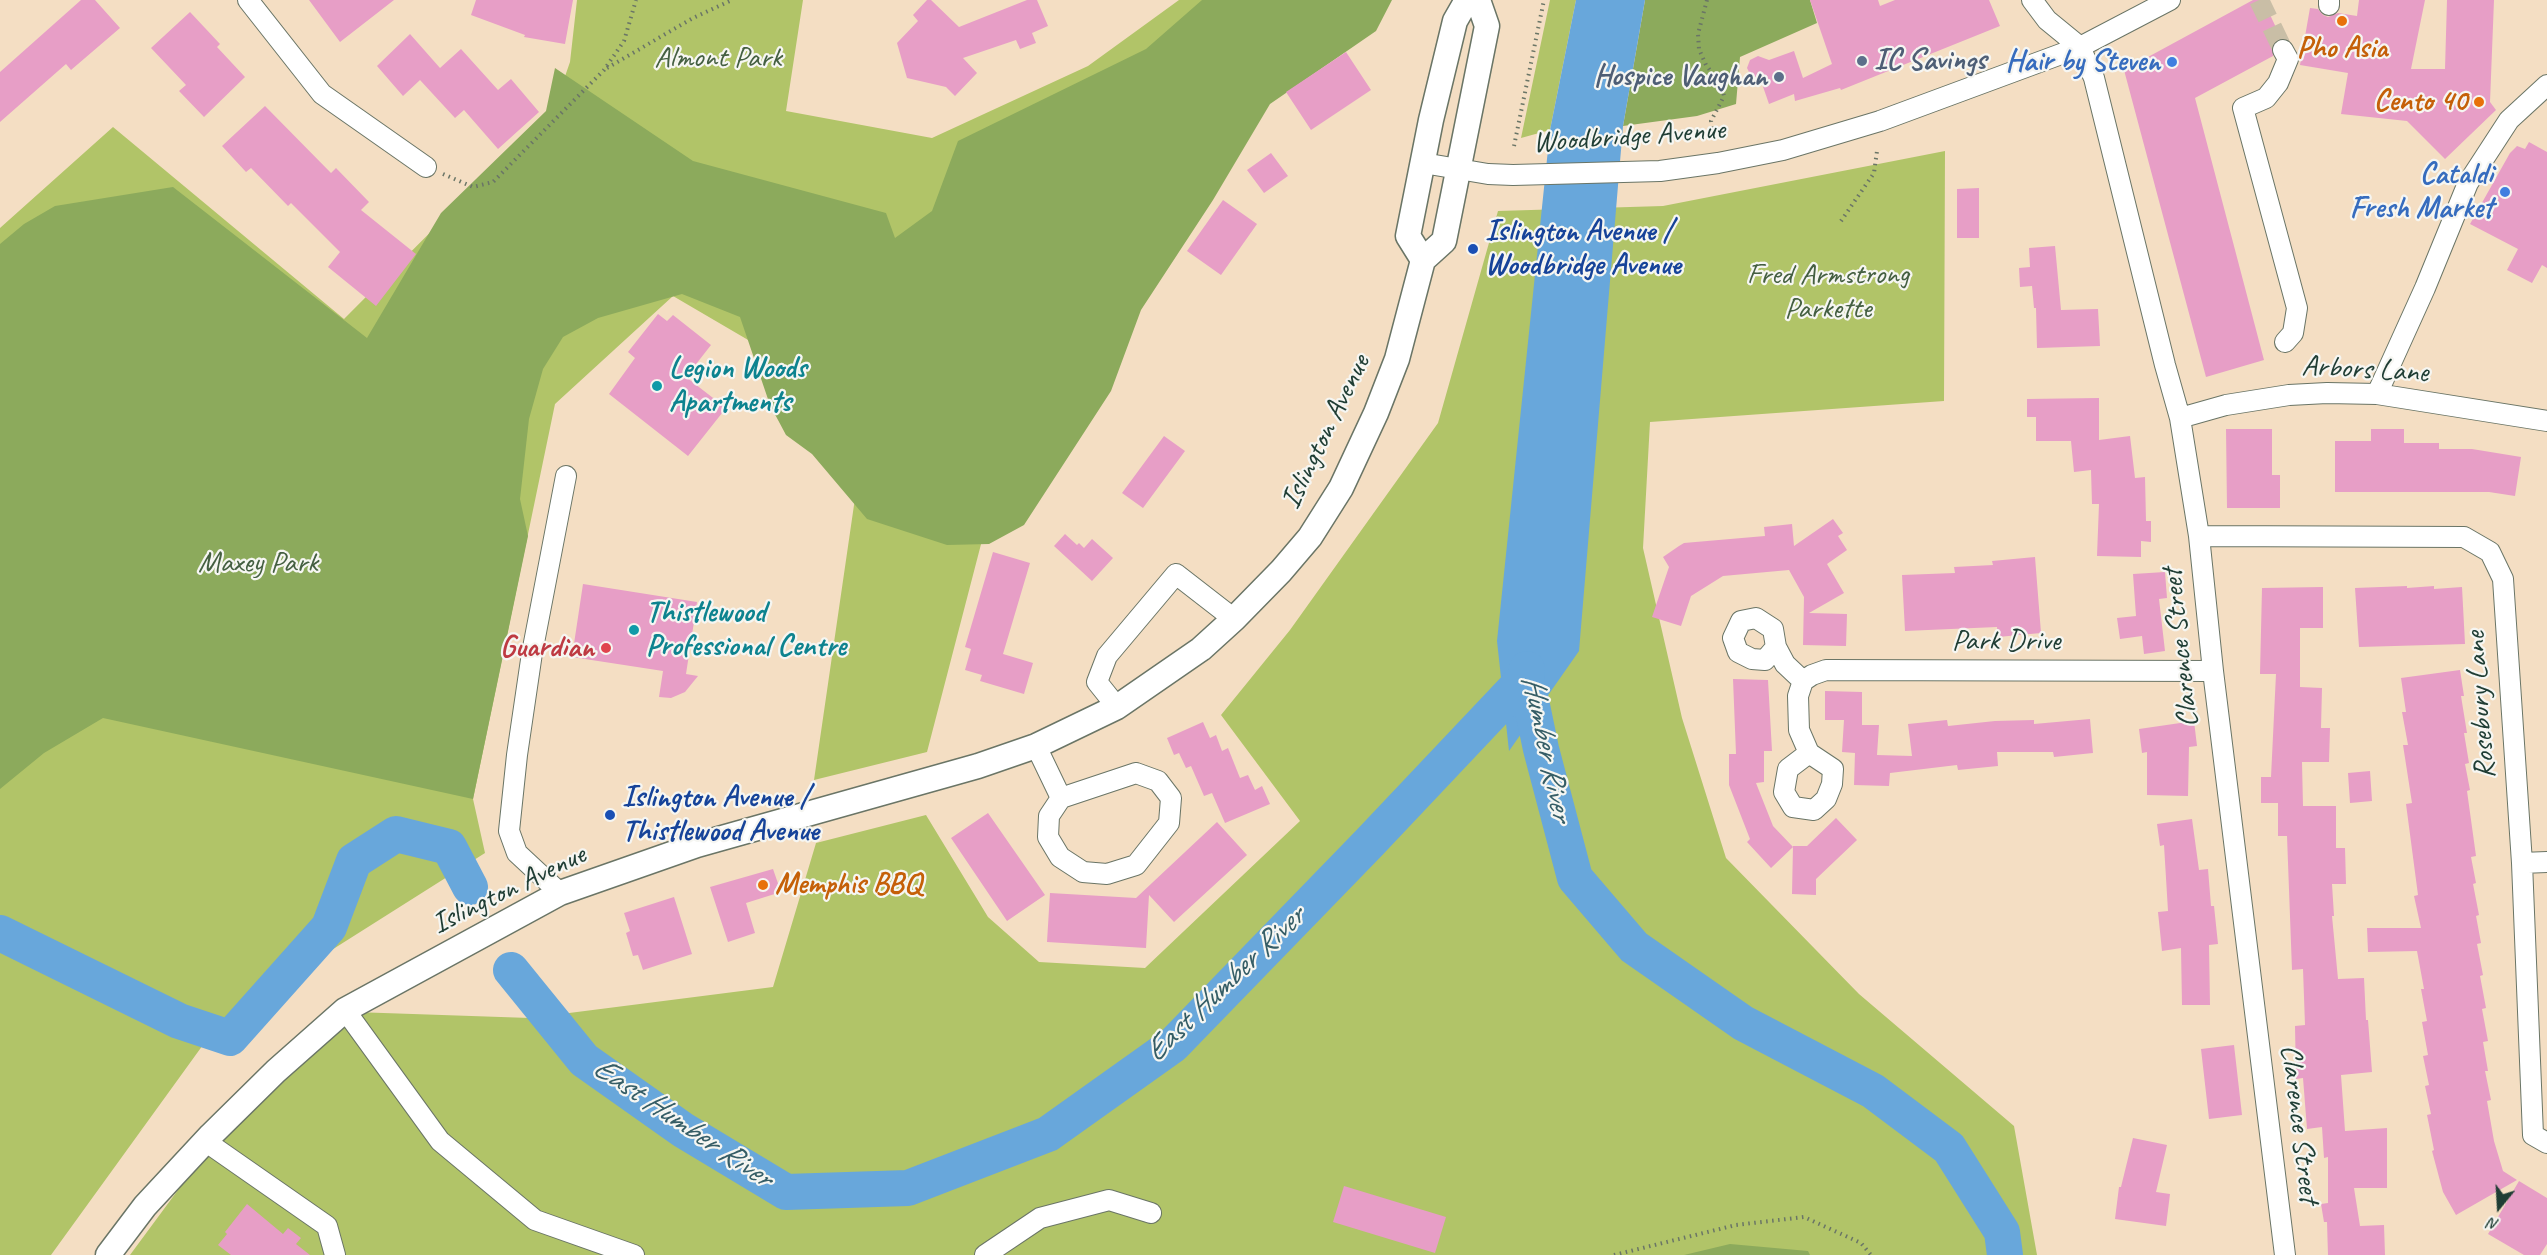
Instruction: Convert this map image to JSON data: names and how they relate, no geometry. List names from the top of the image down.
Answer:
{
  "streets": {
    "main road": ["Islington Avenue"],
    "street": [
      "Woodbridge Avenue",
      "Arbors Lane",
      "Park Drive",
      "Clarence Street",
      "Rosebury Lane"
    ]
  },
  "crossings": [
    ["Woodbridge Avenue", "Clarence Street"],
    ["Arbors Lane", "Clarence Street"],
    ["Park Drive", "Clarence Street"],
    ["Clarence Street", "Rosebury Lane"]
  ],
  "water": ["Humber River", "East Humber River"],
  "parks": ["Almont Park", "Fred Armstrong Parkette", "Maxey Park"],
  "places": [
    "Pho Asia",
    "IC Savings",
    "Hair by Steven",
    "Hospice Vaughan",
    "Cento 40",
    "Cataldi Fresh Market",
    "Islington Avenue / Woodbridge Avenue",
    "Legion Woods Apartments",
    "Thistlewood Professional Centre",
    "Guardian",
    "Islington Avenue / Thistlewood Avenue",
    "Memphis BBQ"
  ],
  "north": "bottom"
}
